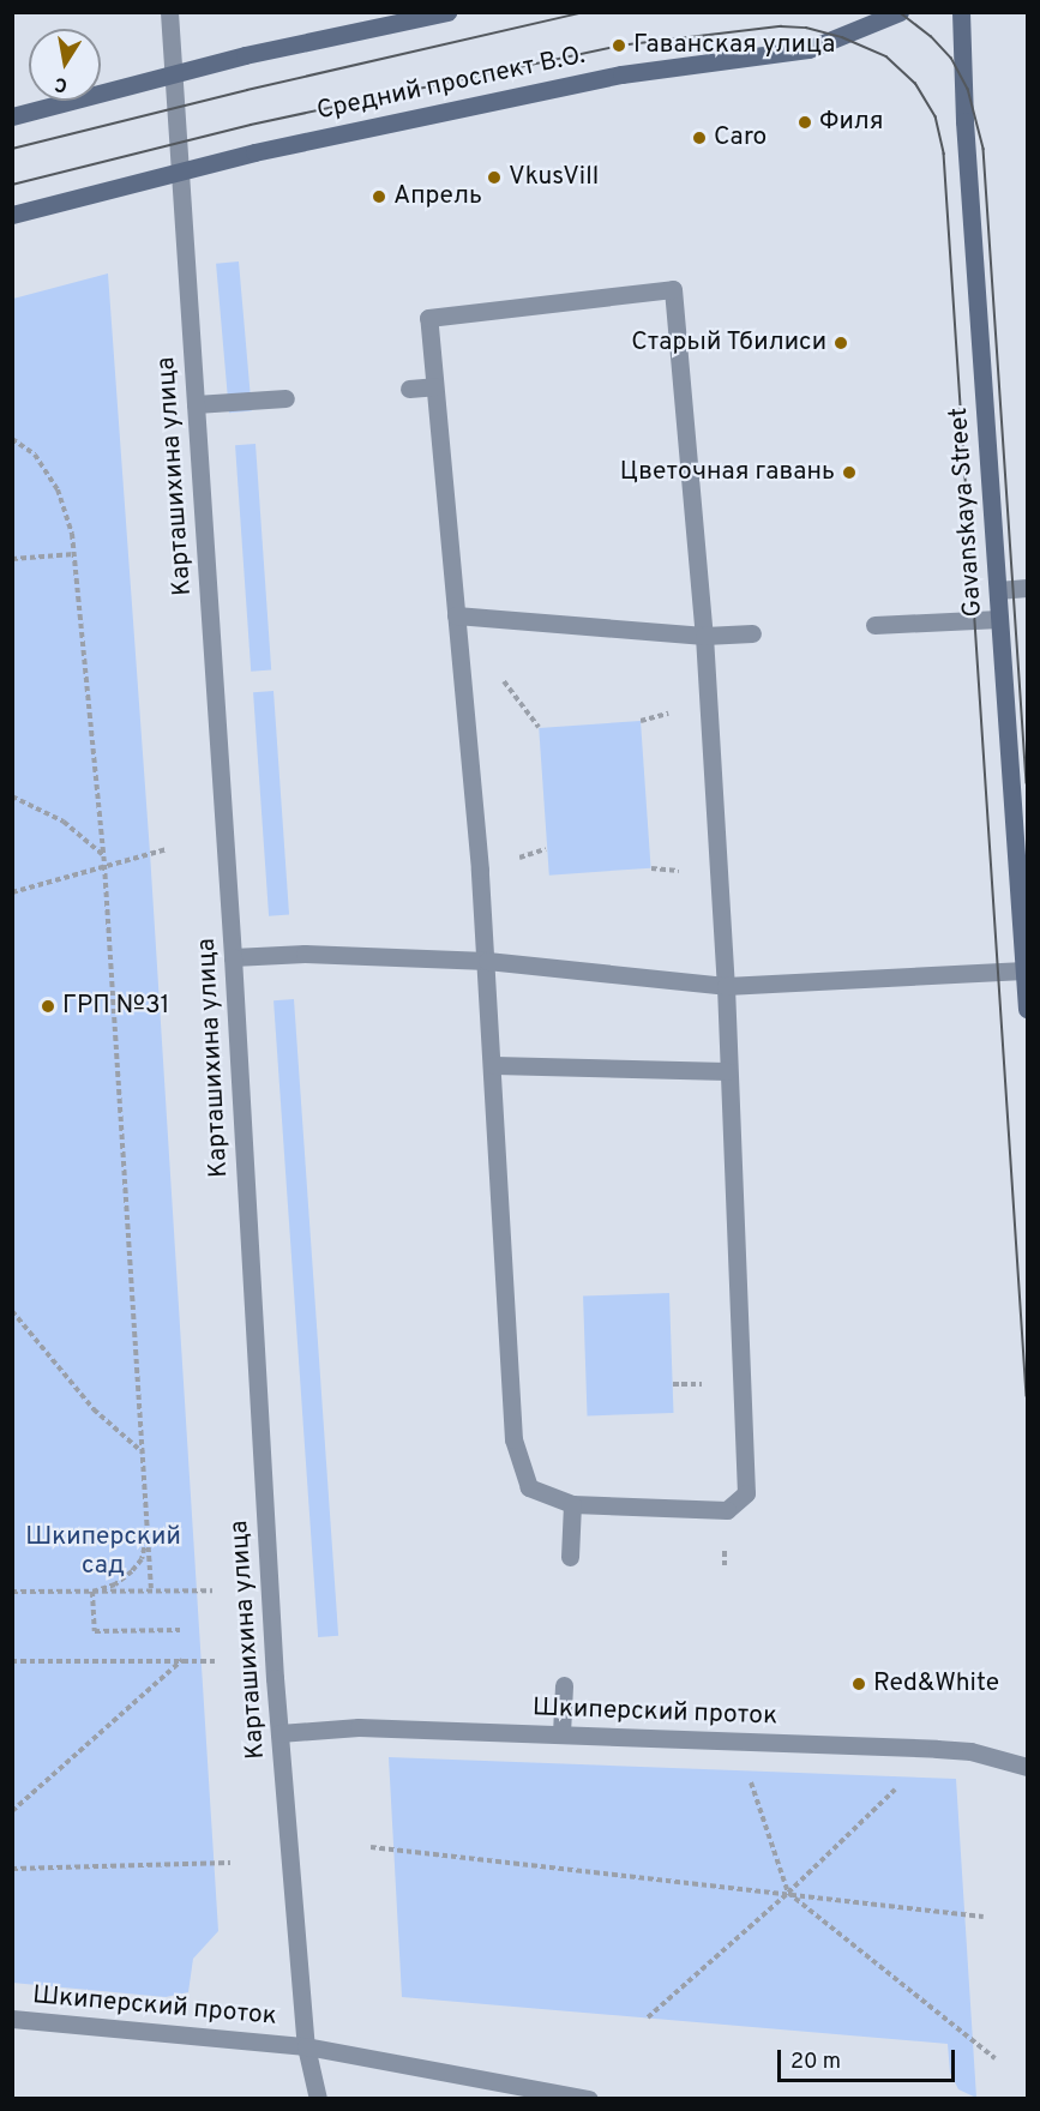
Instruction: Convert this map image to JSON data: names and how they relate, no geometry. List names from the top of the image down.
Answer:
{
  "streets": {
    "main road": ["Средний проспект В.О.", "Gavanskaya Street"],
    "street": ["Карташихина улица", "Шкиперский проток"]
  },
  "crossings": [
    ["Средний проспект В.О.", "Карташихина улица"],
    ["Карташихина улица", "Шкиперский проток"]
  ],
  "parks": ["Шкиперский сад"],
  "places": [
    "Гаванская улица",
    "Филя",
    "Caro",
    "VkusVill",
    "Апрель",
    "Старый Тбилиси",
    "Цветочная гавань",
    "ГРП №31",
    "Red&White"
  ],
  "scale_bar": "20 m",
  "north": "bottom"
}
